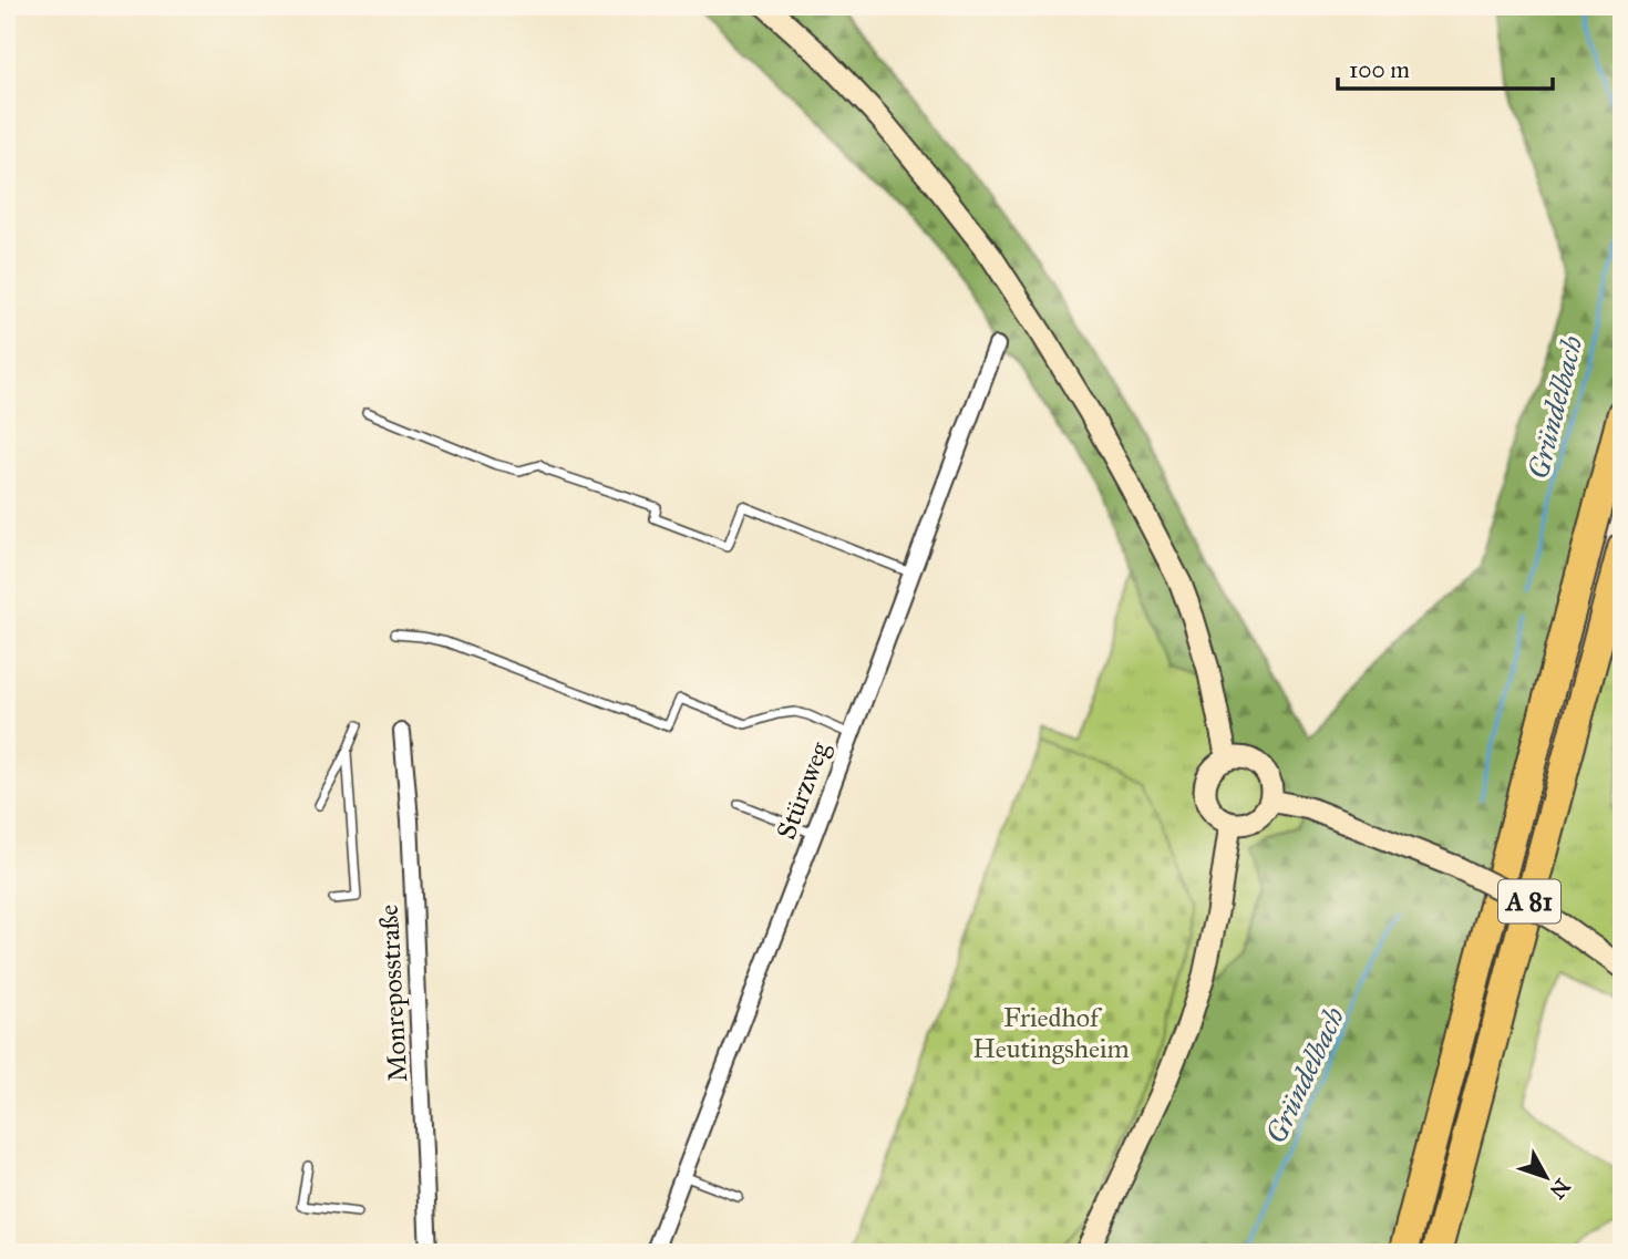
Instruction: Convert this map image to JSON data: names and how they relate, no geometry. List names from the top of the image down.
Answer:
{
  "streets": {
    "highway": ["A 81"],
    "street": ["Stürzweg", "Monreposstraße"]
  },
  "water": ["Gründelbach"],
  "parks": ["Friedhof Heutingsheim"],
  "scale_bar": "100 m",
  "north": "bottom right"
}
